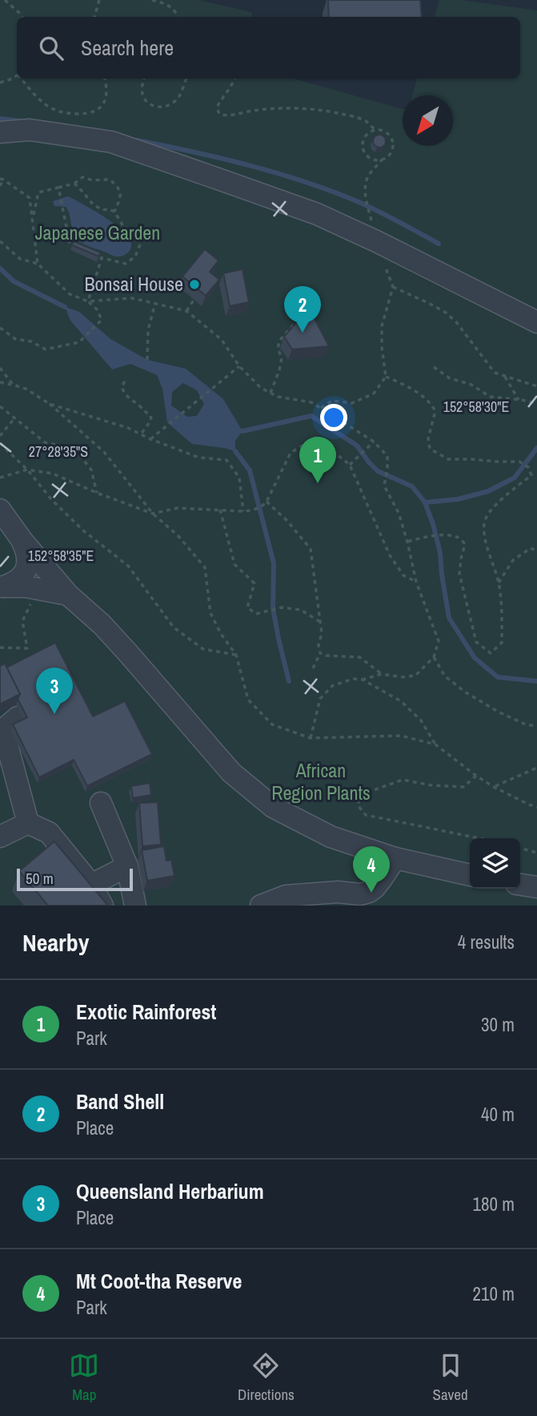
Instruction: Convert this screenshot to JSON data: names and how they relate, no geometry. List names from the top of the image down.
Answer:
{
  "parks": ["Japanese Garden", "African Region Plants"],
  "places": ["Bonsai House"],
  "scale_bar": "50 m",
  "north": "bottom left",
  "page": {
    "search": "Search here",
    "pins": [
      "2",
      "1",
      "3",
      "4"
    ],
    "scale": "50 m",
    "heading": ["Nearby", "4 results"],
    "list": [
      {
        "mark": "1",
        "name": "Exotic Rainforest",
        "note": "Park",
        "value": "30 m"
      },
      {
        "mark": "2",
        "name": "Band Shell",
        "note": "Place",
        "value": "40 m"
      },
      {
        "mark": "3",
        "name": "Queensland Herbarium",
        "note": "Place",
        "value": "180 m"
      },
      {
        "mark": "4",
        "name": "Mt Coot-tha Reserve",
        "note": "Park",
        "value": "210 m"
      }
    ],
    "nav": ["Map", "Directions", "Saved"]
  },
  "coordinates": ["152°58'30\"E", "27°28'35\"S", "152°58'35\"E"]
}
